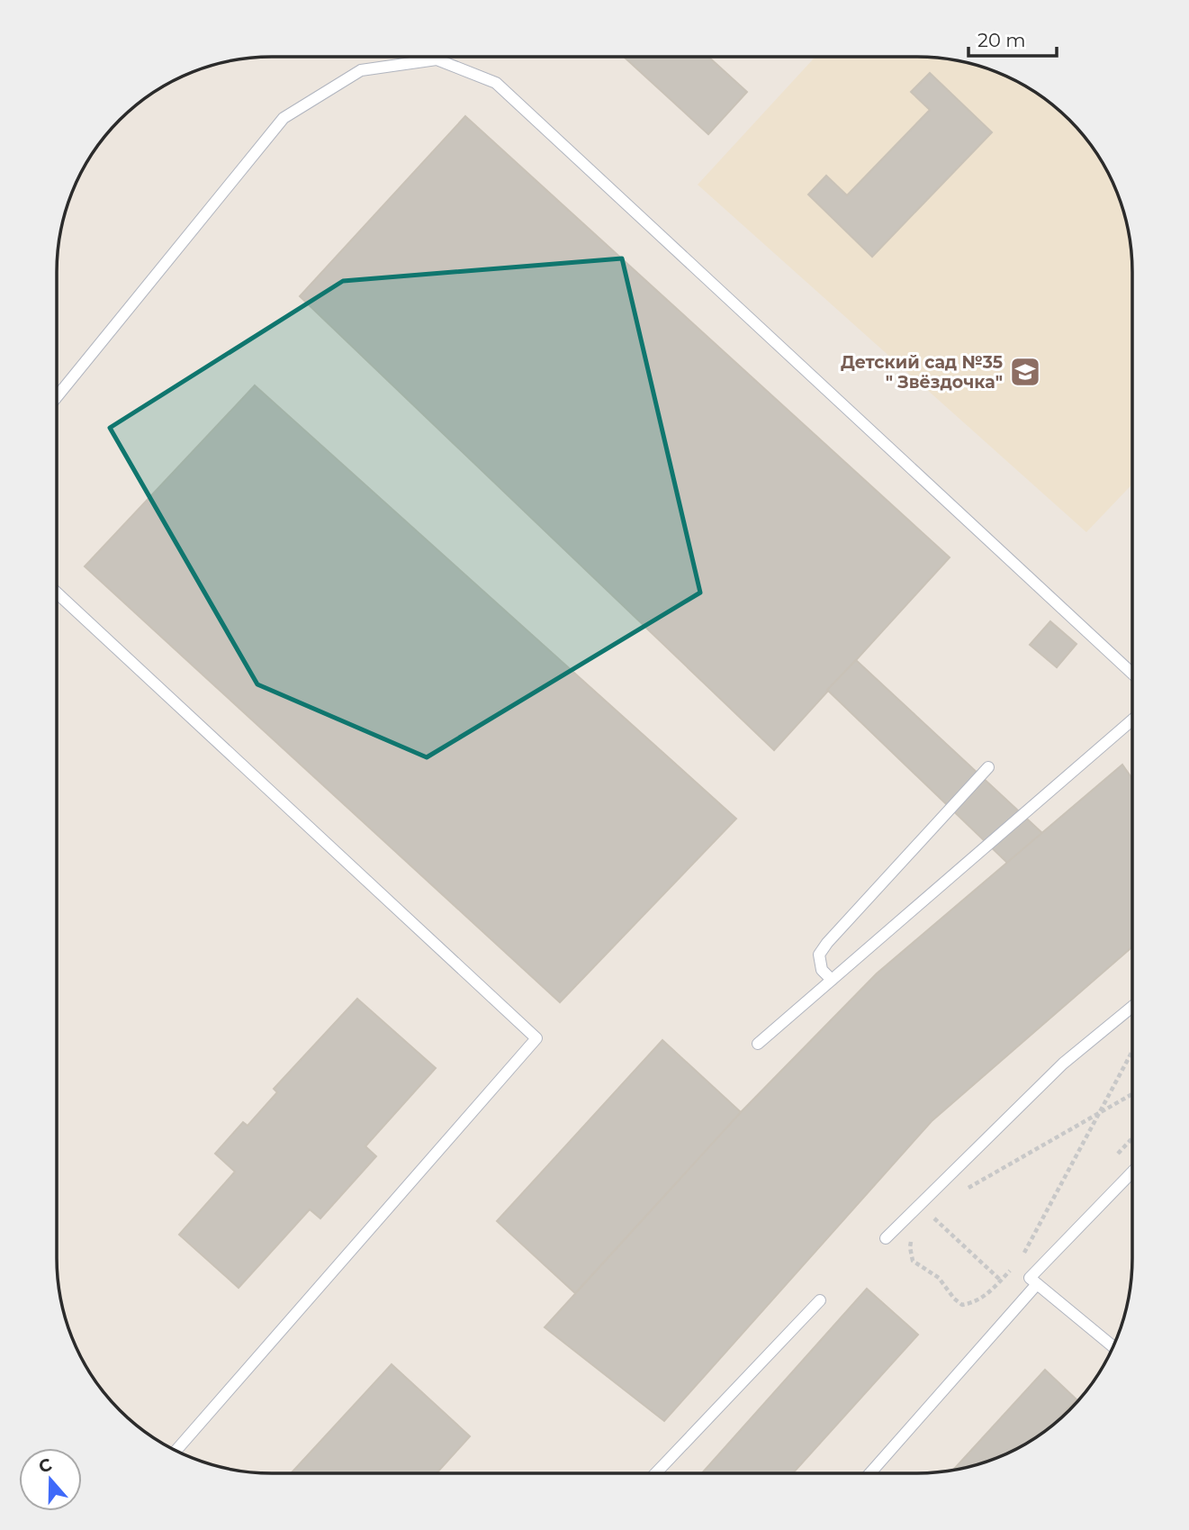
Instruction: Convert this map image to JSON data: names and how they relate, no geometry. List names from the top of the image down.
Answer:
{
  "places": {
    "school or university": ["Детский сад №35 \" Звёздочка\""]
  },
  "scale_bar": "20 m",
  "north": "top"
}
